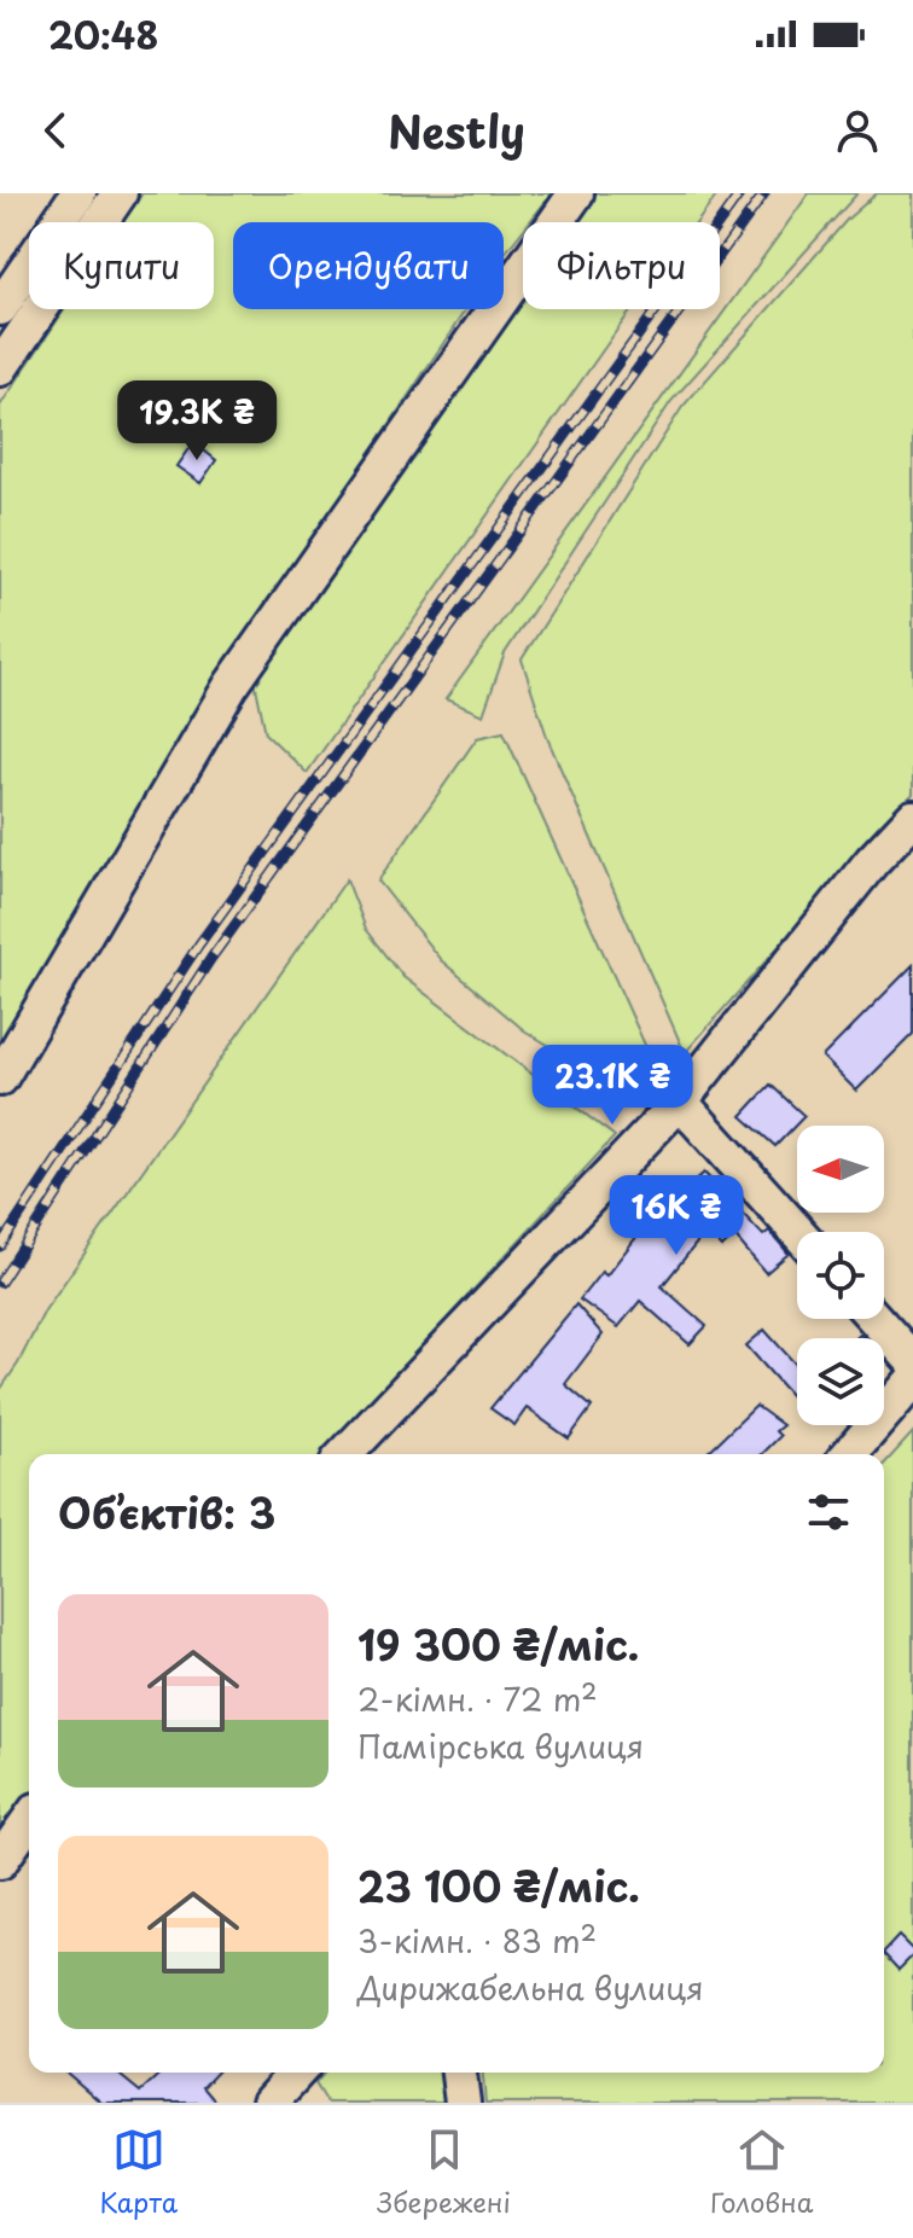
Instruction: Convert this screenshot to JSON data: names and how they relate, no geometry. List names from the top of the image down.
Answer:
{
  "north": "left",
  "page": {
    "status": "20:48",
    "header": "Nestly",
    "chip": ["Купити", "Орендувати", "Фільтри"],
    "price": ["19.3K ₴", "23.1K ₴", "16K ₴"],
    "heading": "Об’єктів: 3",
    "list": [
      {
        "name": "19 300 ₴/міс.",
        "note": "2-кімн. · 72 m² · Памірська вулиця"
      },
      {
        "name": "23 100 ₴/міс.",
        "note": "3-кімн. · 83 m² · Дирижабельна вулиця"
      }
    ],
    "tabs": ["Карта", "Збережені", "Головна"]
  }
}
